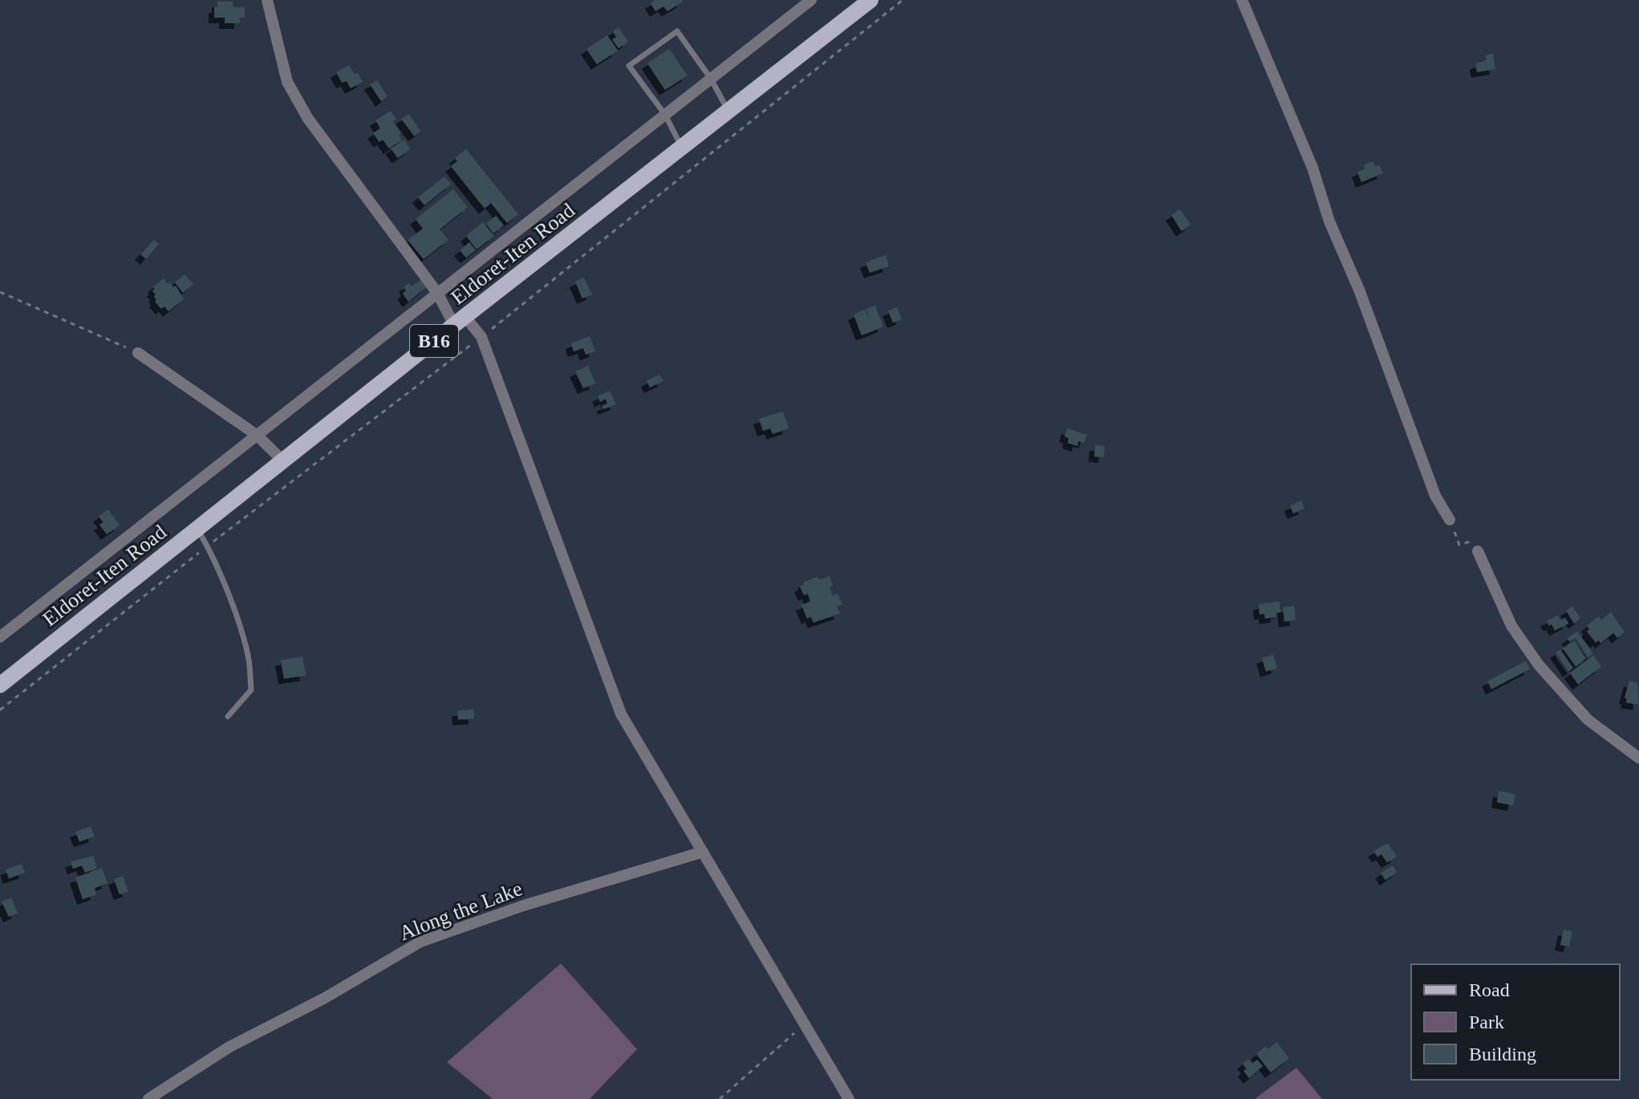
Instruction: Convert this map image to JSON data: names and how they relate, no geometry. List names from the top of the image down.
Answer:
{
  "streets": {
    "main road": ["Eldoret-Iten Road", "B16"],
    "street": ["Along the Lake"]
  },
  "legend": ["Road", "Park", "Building"]
}
